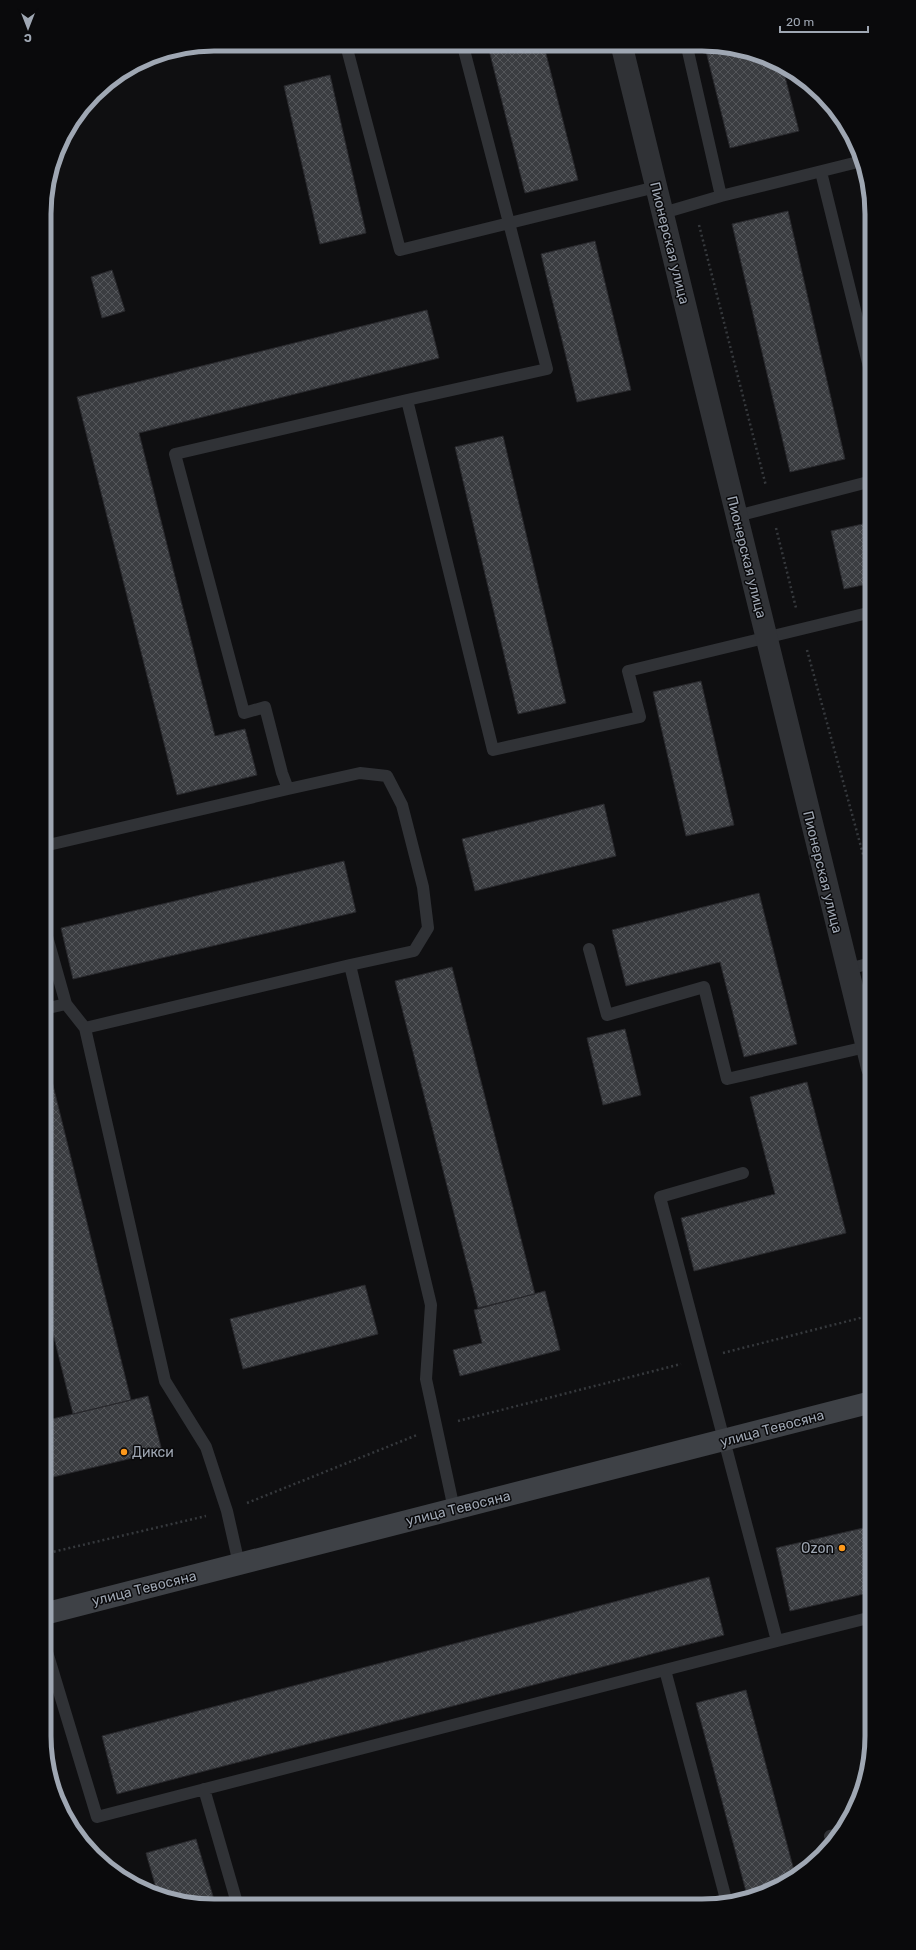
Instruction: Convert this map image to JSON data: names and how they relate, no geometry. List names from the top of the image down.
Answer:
{
  "streets": {
    "main road": ["улица Тевосяна"],
    "street": ["Пионерская улица"]
  },
  "places": ["Дикси", "Ozon"],
  "scale_bar": "20 m",
  "north": "bottom"
}
